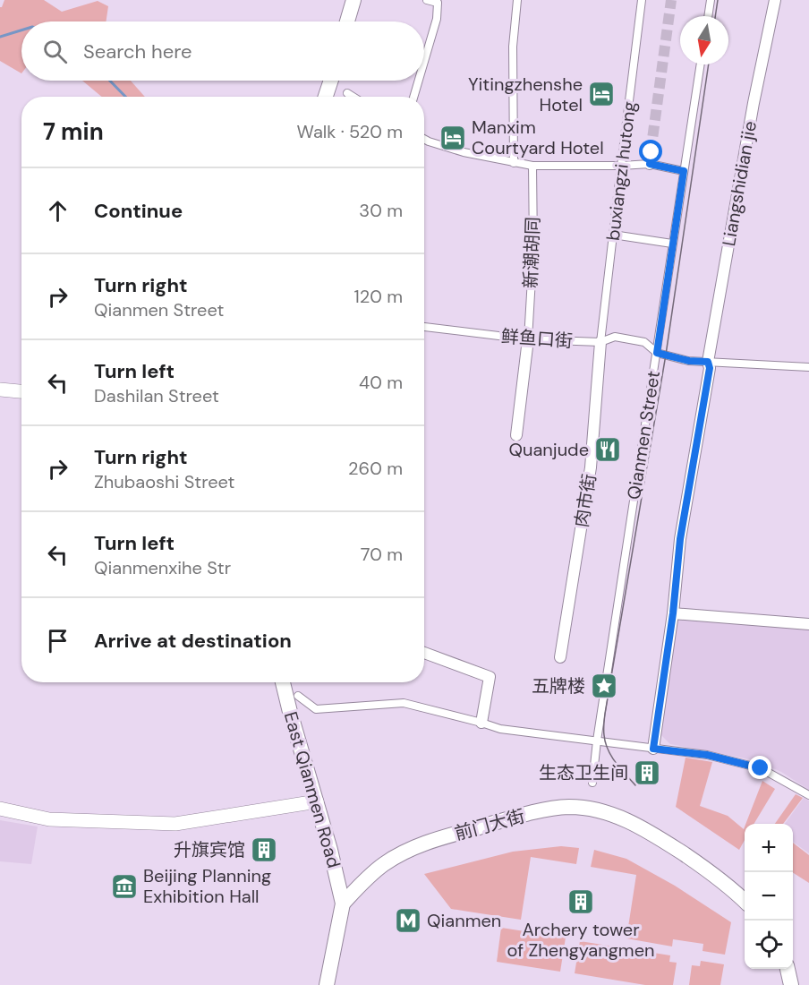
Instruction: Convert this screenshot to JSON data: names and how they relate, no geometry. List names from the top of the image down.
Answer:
{
  "streets": {
    "main road": ["East Qianmen Road", "前门大街"],
    "street": [
      "buxiangzi hutong",
      "Liangshidian jie",
      "新潮胡同",
      "鲜鱼口街",
      "Qianmen Street",
      "肉市街"
    ]
  },
  "crossings": [
    ["buxiangzi hutong", "鲜鱼口街"],
    ["buxiangzi hutong", "肉市街"],
    ["Liangshidian jie", "鲜鱼口街"],
    ["新潮胡同", "鲜鱼口街"],
    ["鲜鱼口街", "Qianmen Street"],
    ["鲜鱼口街", "肉市街"],
    ["East Qianmen Road", "前门大街"]
  ],
  "places": {
    "hotel": ["Yitingzhenshe Hotel", "Manxim Courtyard Hotel"],
    "restaurant": ["Quanjude"],
    "place": ["五牌楼"],
    "building": ["生态卫生间", "升旗宾馆", "Archery tower of Zhengyangmen"],
    "museum": ["Beijing Planning Exhibition Hall"],
    "metro station": ["Qianmen"]
  },
  "north": "bottom",
  "page": {
    "search": "Search here",
    "heading": ["7 min", "Walk · 520 m"],
    "list": [
      ["Continue", "30 m"],
      ["Turn right", "Qianmen Street", "120 m"],
      ["Turn left", "Dashilan Street", "40 m"],
      ["Turn right", "Zhubaoshi Street", "260 m"],
      ["Turn left", "Qianmenxihe Str", "70 m"],
      "Arrive at destination"
    ],
    "map_buttons": ["+", "−"]
  }
}
